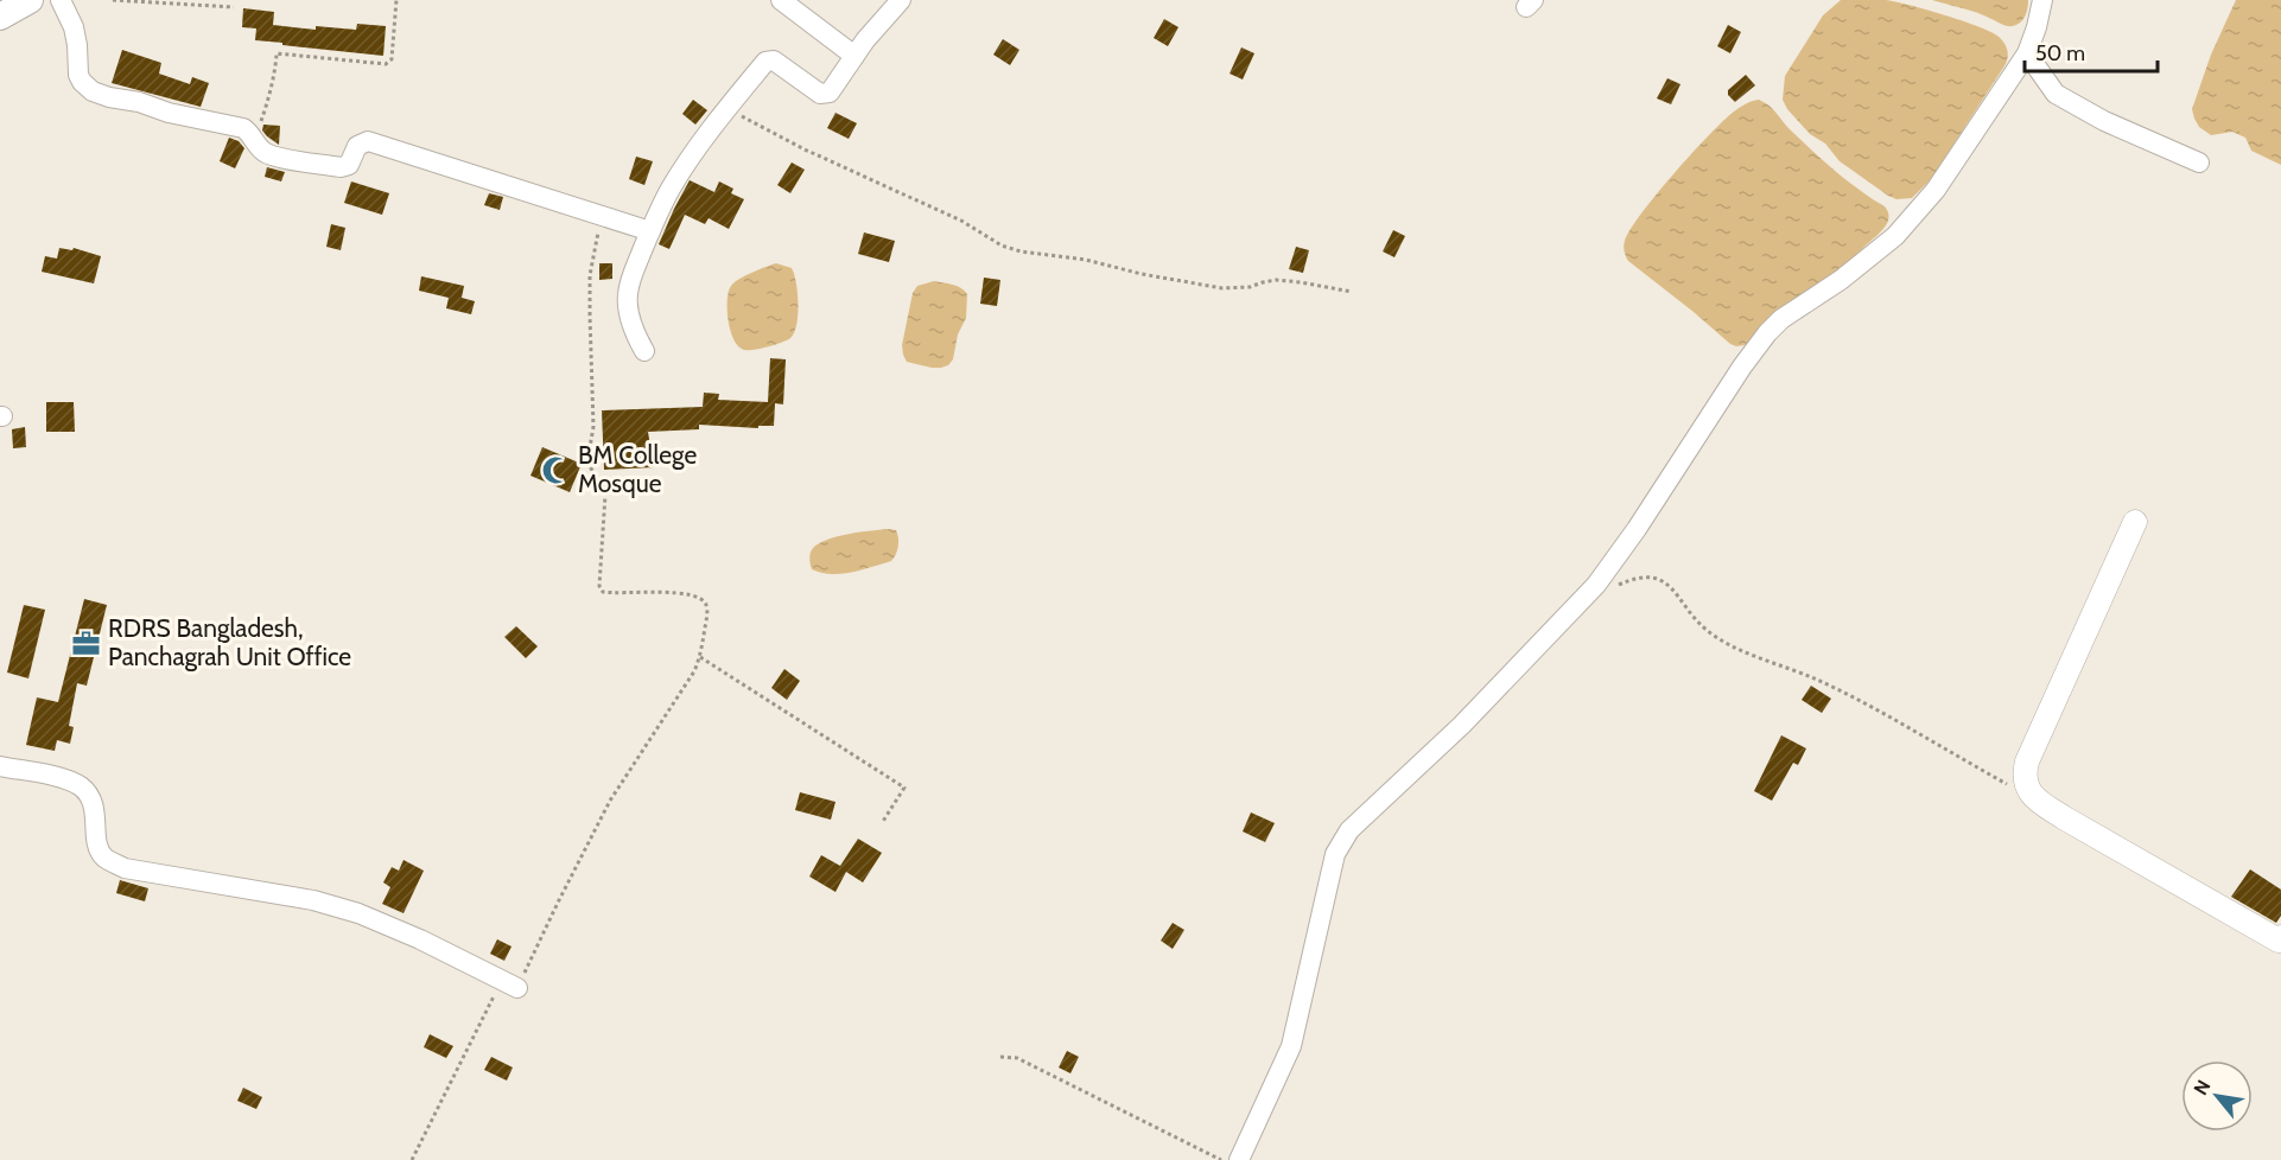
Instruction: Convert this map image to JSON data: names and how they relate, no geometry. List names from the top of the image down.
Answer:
{
  "places": {
    "mosque": ["BM College Mosque"],
    "office": ["RDRS Bangladesh, Panchagrah Unit Office"]
  },
  "scale_bar": "50 m",
  "north": "top left"
}
